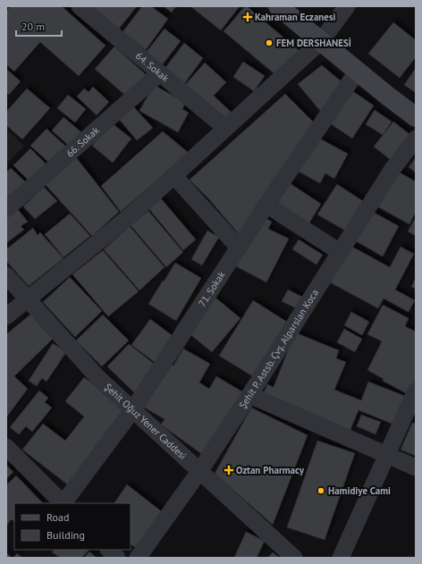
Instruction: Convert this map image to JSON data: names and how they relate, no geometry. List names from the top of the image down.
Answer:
{
  "streets": {
    "street": [
      "64. Sokak",
      "66. Sokak",
      "71. Sokak",
      "Şehit P. Astsb. Çvş. Alparslan Koca",
      "Şehit Oğuz Yener Caddesi"
    ]
  },
  "crossings": [
    ["64. Sokak", "66. Sokak"],
    ["71. Sokak", "Şehit Oğuz Yener Caddesi"],
    ["Şehit P. Astsb. Çvş. Alparslan Koca", "Şehit Oğuz Yener Caddesi"]
  ],
  "places": {
    "health": ["Kahraman Eczanesi", "Oztan Pharmacy"],
    "other": ["FEM DERSHANESİ", "Hamidiye Cami"]
  },
  "legend": ["Road", "Building"],
  "scale_bar": "20 m"
}
